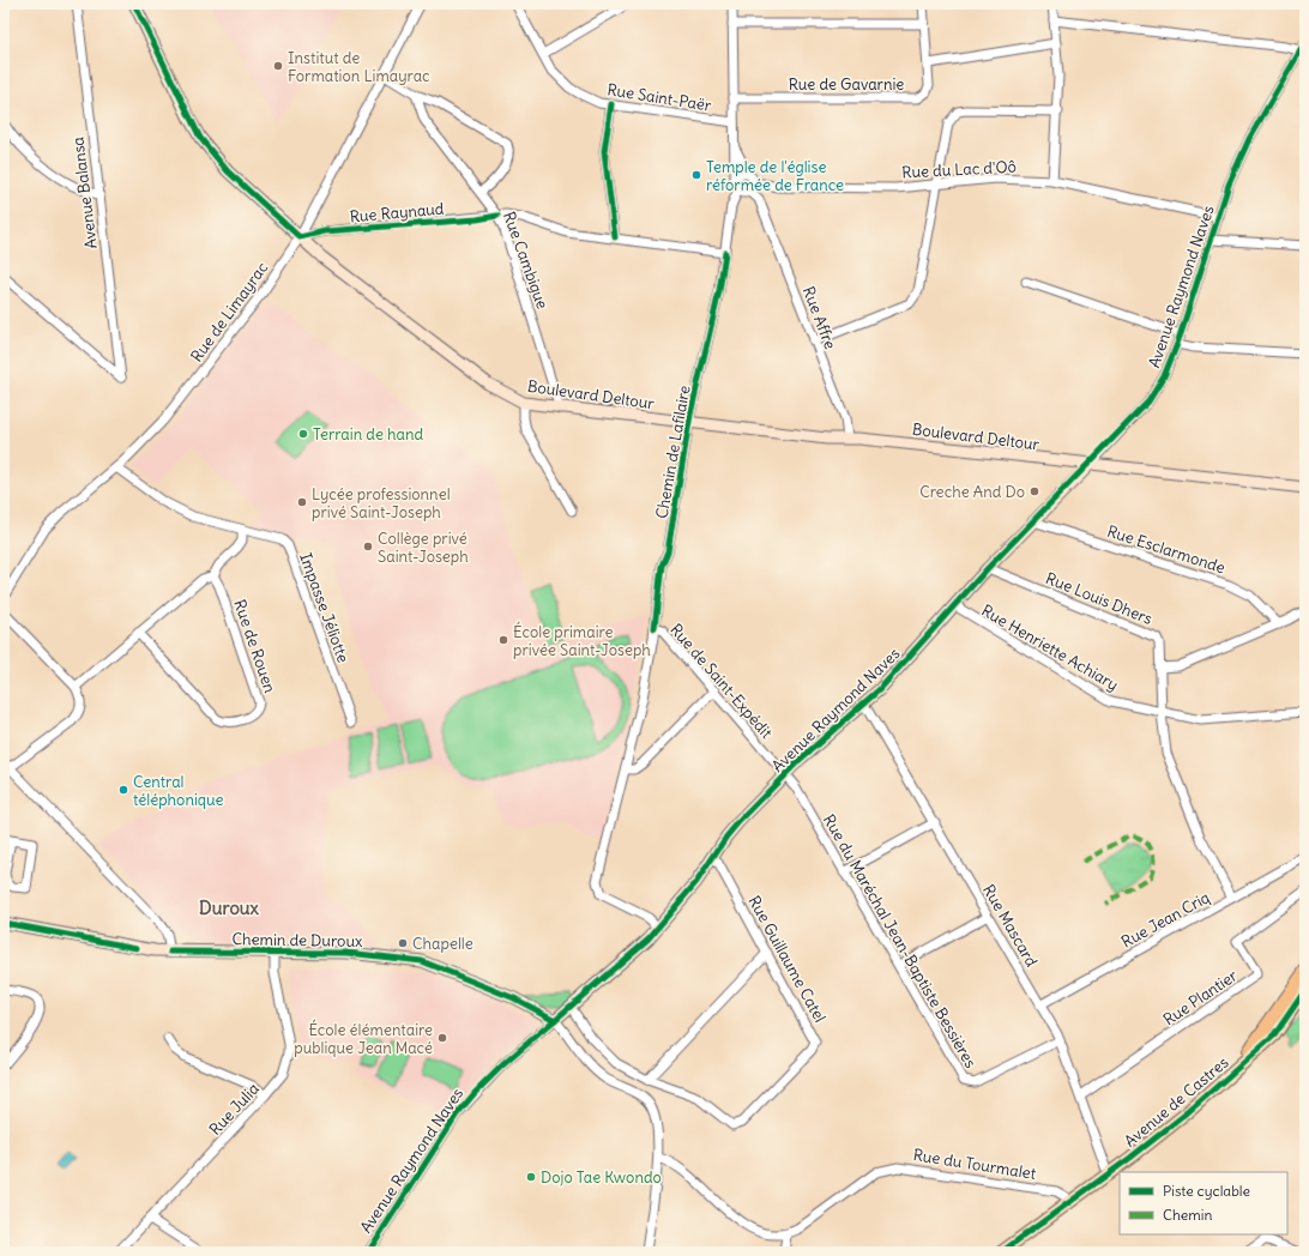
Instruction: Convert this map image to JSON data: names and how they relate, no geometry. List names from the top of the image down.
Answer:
{
  "streets": {
    "main road": ["Avenue de Castres"],
    "street": [
      "Rue de Gavarnie",
      "Rue Saint-Paër",
      "Rue du Lac d'Oô",
      "Avenue Balansa",
      "Rue Raynaud",
      "Rue Cambigue",
      "Avenue Raymond Naves",
      "Rue de Limayrac",
      "Rue Affre",
      "Boulevard Deltour",
      "Chemin de Lafilaire",
      "Rue Esclarmonde",
      "Rue Louis Dhers",
      "Impasse Jéliotte",
      "Rue de Rouen",
      "Rue Henriette Achiary",
      "Rue de Saint-Expédit",
      "Rue Jean Criq",
      "Rue Mascard",
      "Chemin de Duroux",
      "Rue du Maréchal Jean-Baptiste Bessières",
      "Rue Guillaume Catel",
      "Rue Plantier",
      "Rue Julia",
      "Rue du Tourmalet"
    ]
  },
  "crossings": [
    ["Rue du Lac d'Oô", "Avenue Raymond Naves"],
    ["Rue du Lac d'Oô", "Rue Affre"],
    ["Rue du Lac d'Oô", "Chemin de Lafilaire"],
    ["Rue Raynaud", "Rue Cambigue"],
    ["Rue Raynaud", "Rue de Limayrac"],
    ["Rue Raynaud", "Boulevard Deltour"],
    ["Rue Raynaud", "Chemin de Lafilaire"],
    ["Rue Cambigue", "Boulevard Deltour"],
    ["Avenue Raymond Naves", "Boulevard Deltour"],
    ["Avenue Raymond Naves", "Chemin de Lafilaire"],
    ["Avenue Raymond Naves", "Rue Esclarmonde"],
    ["Avenue Raymond Naves", "Rue Louis Dhers"],
    ["Avenue Raymond Naves", "Rue Henriette Achiary"],
    ["Avenue Raymond Naves", "Rue de Saint-Expédit"],
    ["Avenue Raymond Naves", "Rue Mascard"],
    ["Avenue Raymond Naves", "Chemin de Duroux"],
    ["Avenue Raymond Naves", "Rue du Maréchal Jean-Baptiste Bessières"],
    ["Avenue Raymond Naves", "Rue Guillaume Catel"],
    ["Rue de Limayrac", "Boulevard Deltour"],
    ["Rue de Limayrac", "Impasse Jéliotte"],
    ["Rue Affre", "Boulevard Deltour"],
    ["Rue Affre", "Chemin de Lafilaire"],
    ["Boulevard Deltour", "Chemin de Lafilaire"],
    ["Chemin de Lafilaire", "Rue de Saint-Expédit"],
    ["Rue Louis Dhers", "Rue Henriette Achiary"],
    ["Rue Louis Dhers", "Rue Jean Criq"],
    ["Rue de Saint-Expédit", "Rue du Maréchal Jean-Baptiste Bessières"],
    ["Rue Jean Criq", "Rue Mascard"],
    ["Rue Mascard", "Rue du Maréchal Jean-Baptiste Bessières"],
    ["Rue Mascard", "Rue Plantier"],
    ["Rue Mascard", "Avenue de Castres"],
    ["Chemin de Duroux", "Rue Julia"],
    ["Avenue de Castres", "Rue du Tourmalet"]
  ],
  "districts": ["Duroux"],
  "places": [
    "Institut de Formation Limayrac",
    "Temple de l'église réformée de France",
    "Terrain de hand",
    "Creche And Do",
    "Lycée professionnel privé Saint-Joseph",
    "Collège privé Saint-Joseph",
    "École primaire privée Saint-Joseph",
    "Central téléphonique",
    "Chapelle",
    "École élémentaire publique Jean Macé",
    "Dojo Tae Kwondo"
  ],
  "legend": ["Piste cyclable", "Chemin"]
}
